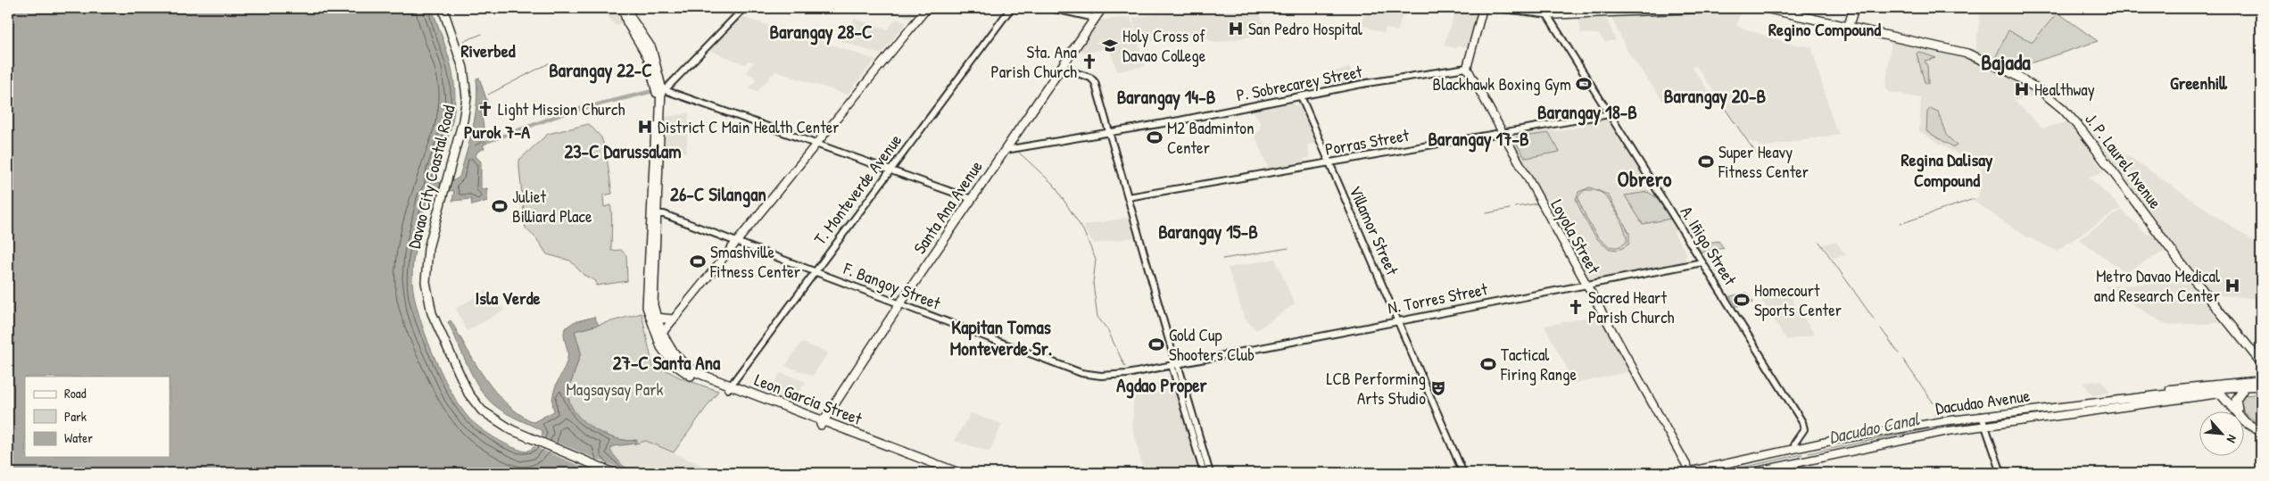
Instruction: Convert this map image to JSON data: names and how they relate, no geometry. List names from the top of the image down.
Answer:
{
  "streets": {
    "main road": [
      "J. P. Laurel Avenue",
      "Davao City Coastal Road",
      "Santa Ana Avenue",
      "Loyola Street",
      "Leon Garcia Street",
      "Dacudao Avenue"
    ],
    "street": [
      "P. Sobrecarey Street",
      "Porras Street",
      "T. Monteverde Avenue",
      "Villamor Street",
      "A. Iñigo Street",
      "F. Bangoy Street",
      "N. Torres Street"
    ]
  },
  "crossings": [
    ["P. Sobrecarey Street", "Santa Ana Avenue"],
    ["P. Sobrecarey Street", "Villamor Street"],
    ["P. Sobrecarey Street", "Loyola Street"],
    ["Porras Street", "Villamor Street"],
    ["Porras Street", "Loyola Street"],
    ["Porras Street", "A. Iñigo Street"],
    ["T. Monteverde Avenue", "F. Bangoy Street"],
    ["T. Monteverde Avenue", "Leon Garcia Street"],
    ["Santa Ana Avenue", "F. Bangoy Street"],
    ["Santa Ana Avenue", "Leon Garcia Street"],
    ["Villamor Street", "N. Torres Street"],
    ["Loyola Street", "N. Torres Street"],
    ["Loyola Street", "Dacudao Avenue"],
    ["A. Iñigo Street", "N. Torres Street"],
    ["A. Iñigo Street", "Dacudao Avenue"],
    ["F. Bangoy Street", "N. Torres Street"]
  ],
  "districts": [
    "Regino Compound",
    "Barangay 28-C",
    "Riverbed",
    "Bajada",
    "Barangay 22-C",
    "Greenhill",
    "Barangay 20-B",
    "Barangay 14-B",
    "Barangay 18-B",
    "Purok 7-A",
    "Barangay 17-B",
    "23-C Darussalam",
    "Regina Dalisay Compound",
    "Obrero",
    "26-C Silangan",
    "Barangay 15-B",
    "Isla Verde",
    "Kapitan Tomas Monteverde Sr.",
    "27-C Santa Ana",
    "Agdao Proper"
  ],
  "water": ["Dacudao Canal"],
  "parks": ["Magsaysay Park"],
  "places": {
    "hospital": [
      "San Pedro Hospital",
      "Healthway",
      "District C Main Health Center",
      "Metro Davao Medical and Research Center"
    ],
    "school or university": ["Holy Cross of Davao College"],
    "church": ["Sta. Ana Parish Church", "Light Mission Church", "Sacred Heart Parish Church"],
    "sports": [
      "Blackhawk Boxing Gym",
      "M2 Badminton Center",
      "Super Heavy Fitness Center",
      "Juliet Billiard Place",
      "Smashville Fitness Center",
      "Homecourt Sports Center",
      "Gold Cup Shooters Club",
      "Tactical Firing Range"
    ],
    "theatre": ["LCB Performing Arts Studio"]
  },
  "legend": ["Road", "Park", "Water"],
  "north": "bottom right"
}
